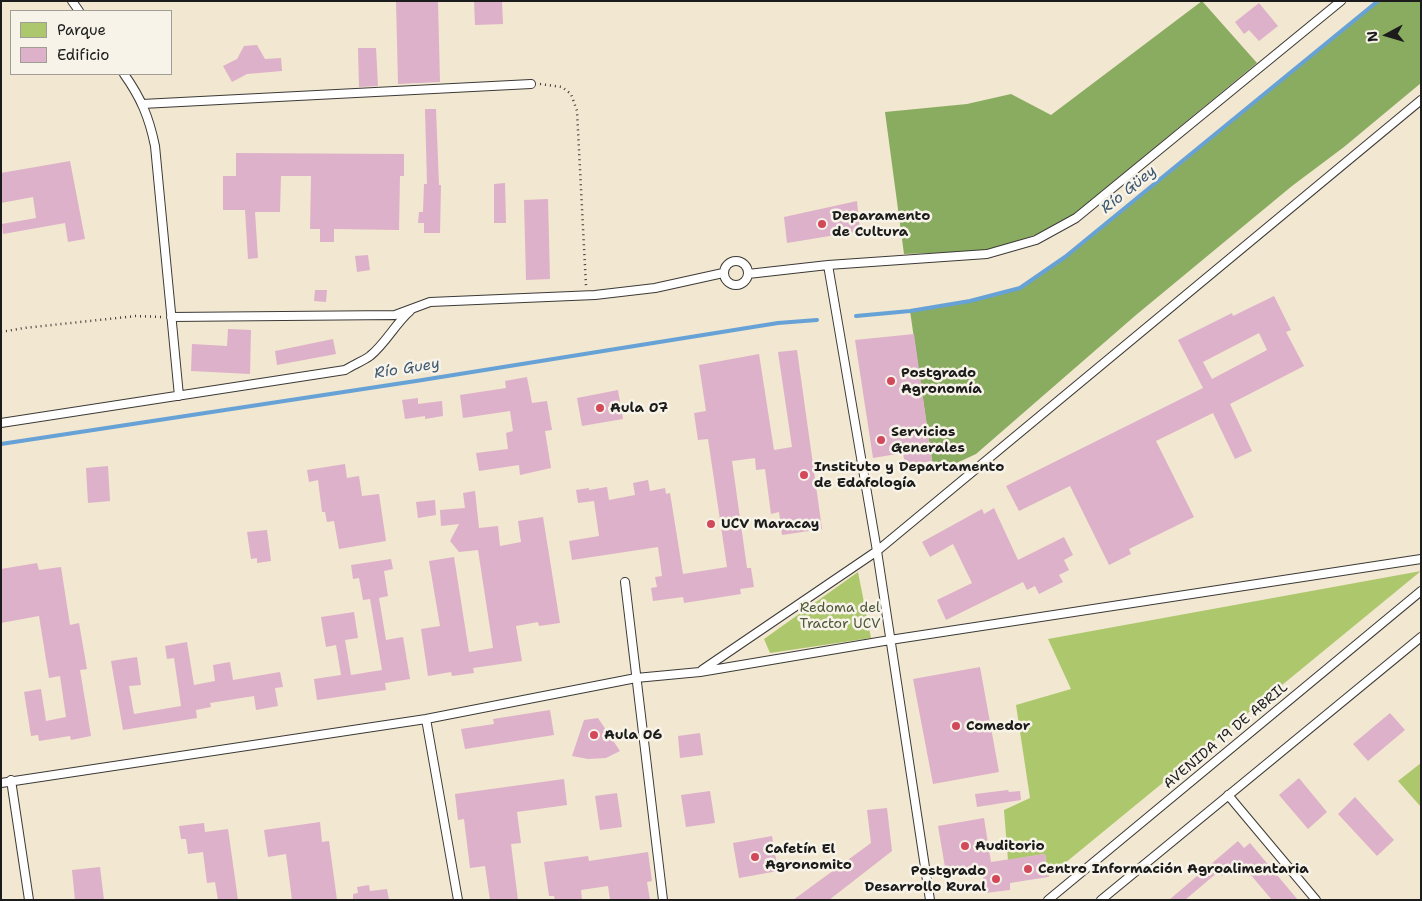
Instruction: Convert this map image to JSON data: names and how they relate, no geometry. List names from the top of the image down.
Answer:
{
  "streets": {
    "lane": ["AVENIDA 19 DE ABRIL"]
  },
  "water": ["Río Güey", "Río Guey"],
  "parks": ["Redoma del Tractor UCV"],
  "places": [
    "Deparamento de Cultura",
    "Postgrado Agronomía",
    "Aula 07",
    "Servicios Generales",
    "Instituto y Departamento de Edafología",
    "UCV Maracay",
    "Comedor",
    "Aula 06",
    "Auditorio",
    "Cafetín El Agronomito",
    "Centro Información Agroalimentaria",
    "Postgrado Desarrollo Rural"
  ],
  "legend": ["Parque", "Edificio"],
  "north": "left"
}
